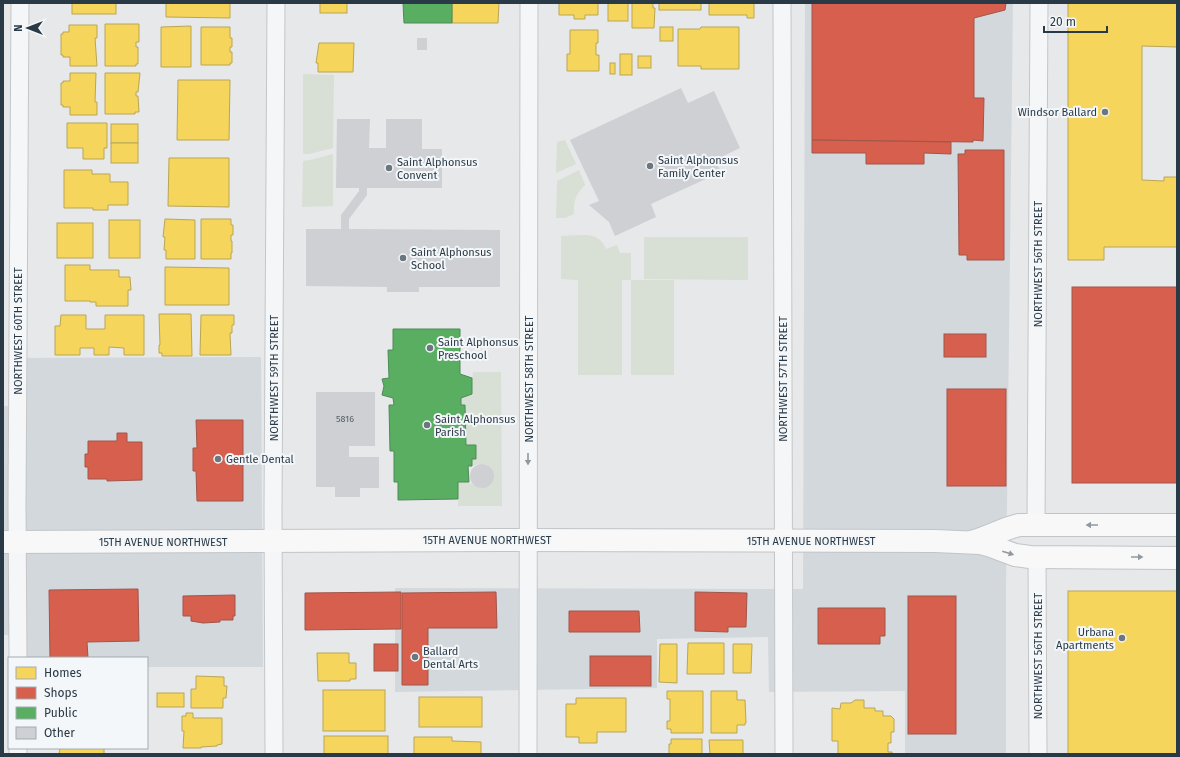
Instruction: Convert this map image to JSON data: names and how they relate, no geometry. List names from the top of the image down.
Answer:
{
  "streets": {
    "main road": ["15TH AVENUE NORTHWEST"],
    "street": [
      "NORTHWEST 56TH STREET",
      "NORTHWEST 60TH STREET",
      "NORTHWEST 59TH STREET",
      "NORTHWEST 58TH STREET",
      "NORTHWEST 57TH STREET"
    ]
  },
  "crossings": [
    ["NORTHWEST 56TH STREET", "15TH AVENUE NORTHWEST"],
    ["NORTHWEST 60TH STREET", "15TH AVENUE NORTHWEST"],
    ["NORTHWEST 59TH STREET", "15TH AVENUE NORTHWEST"],
    ["NORTHWEST 58TH STREET", "15TH AVENUE NORTHWEST"],
    ["NORTHWEST 57TH STREET", "15TH AVENUE NORTHWEST"]
  ],
  "one_way": ["NORTHWEST 58TH STREET"],
  "places": [
    "Windsor Ballard",
    "Saint Alphonsus Family Center",
    "Saint Alphonsus Convent",
    "Saint Alphonsus School",
    "Saint Alphonsus Preschool",
    "Saint Alphonsus Parish",
    "Gentle Dental",
    "Urbana Apartments",
    "Ballard Dental Arts"
  ],
  "house_numbers": ["5816"],
  "legend": [
    "Homes",
    "Shops",
    "Public",
    "Other"
  ],
  "scale_bar": "20 m",
  "north": "left"
}
